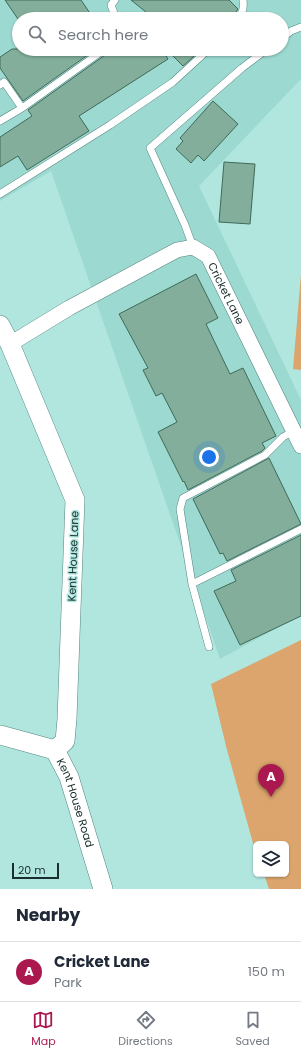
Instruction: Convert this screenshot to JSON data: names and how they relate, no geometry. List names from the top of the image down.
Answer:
{
  "streets": {
    "street": ["Cricket Lane", "Kent House Lane", "Kent House Road"]
  },
  "crossings": [
    ["Kent House Lane", "Kent House Road"]
  ],
  "scale_bar": "20 m",
  "page": {
    "search": "Search here",
    "pins": "A",
    "scale": "20 m",
    "heading": "Nearby",
    "list": [
      {
        "mark": "A",
        "name": "Cricket Lane",
        "note": "Park",
        "value": "150 m"
      }
    ],
    "nav": ["Map", "Directions", "Saved"]
  }
}
